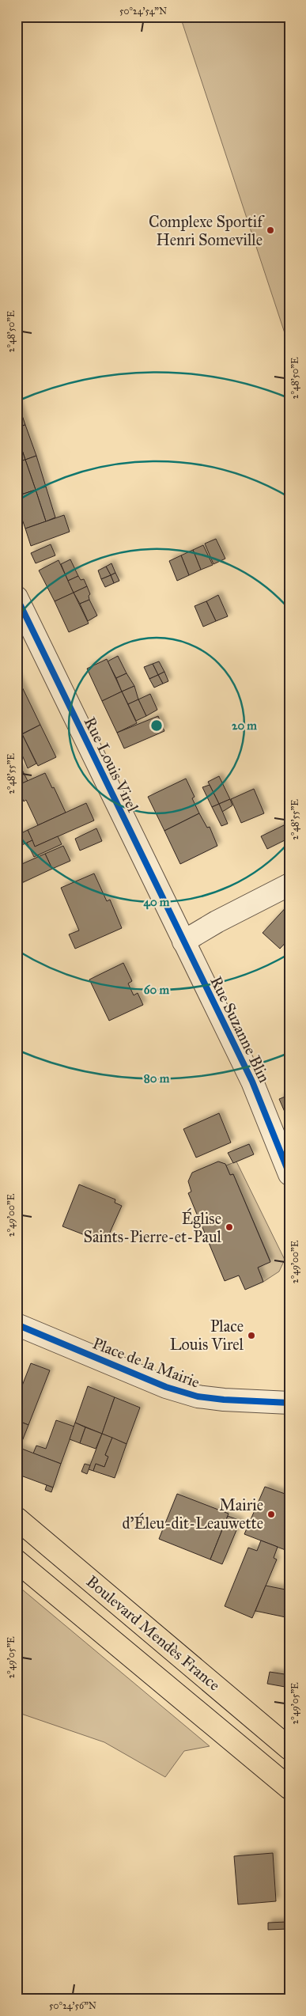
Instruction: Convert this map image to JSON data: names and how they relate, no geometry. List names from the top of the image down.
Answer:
{
  "streets": {
    "main road": ["Boulevard Mendès France"],
    "street": ["Rue Louis Virel", "Rue Suzanne Blin", "Place de la Mairie"]
  },
  "crossings": [
    ["Rue Louis Virel", "Rue Suzanne Blin"]
  ],
  "places": [
    "Complexe Sportif Henri Someville",
    "Église Saints-Pierre-et-Paul",
    "Place Louis Virel",
    "Mairie d'Éleu-dit-Leauwette"
  ],
  "coordinates": [
    "50°24'54\"N",
    "2°48'50\"E",
    "2°48'55\"E",
    "2°49'00\"E",
    "2°49'05\"E",
    "50°24'56\"N"
  ],
  "rings": [
    "20 m",
    "40 m",
    "60 m",
    "80 m"
  ]
}
